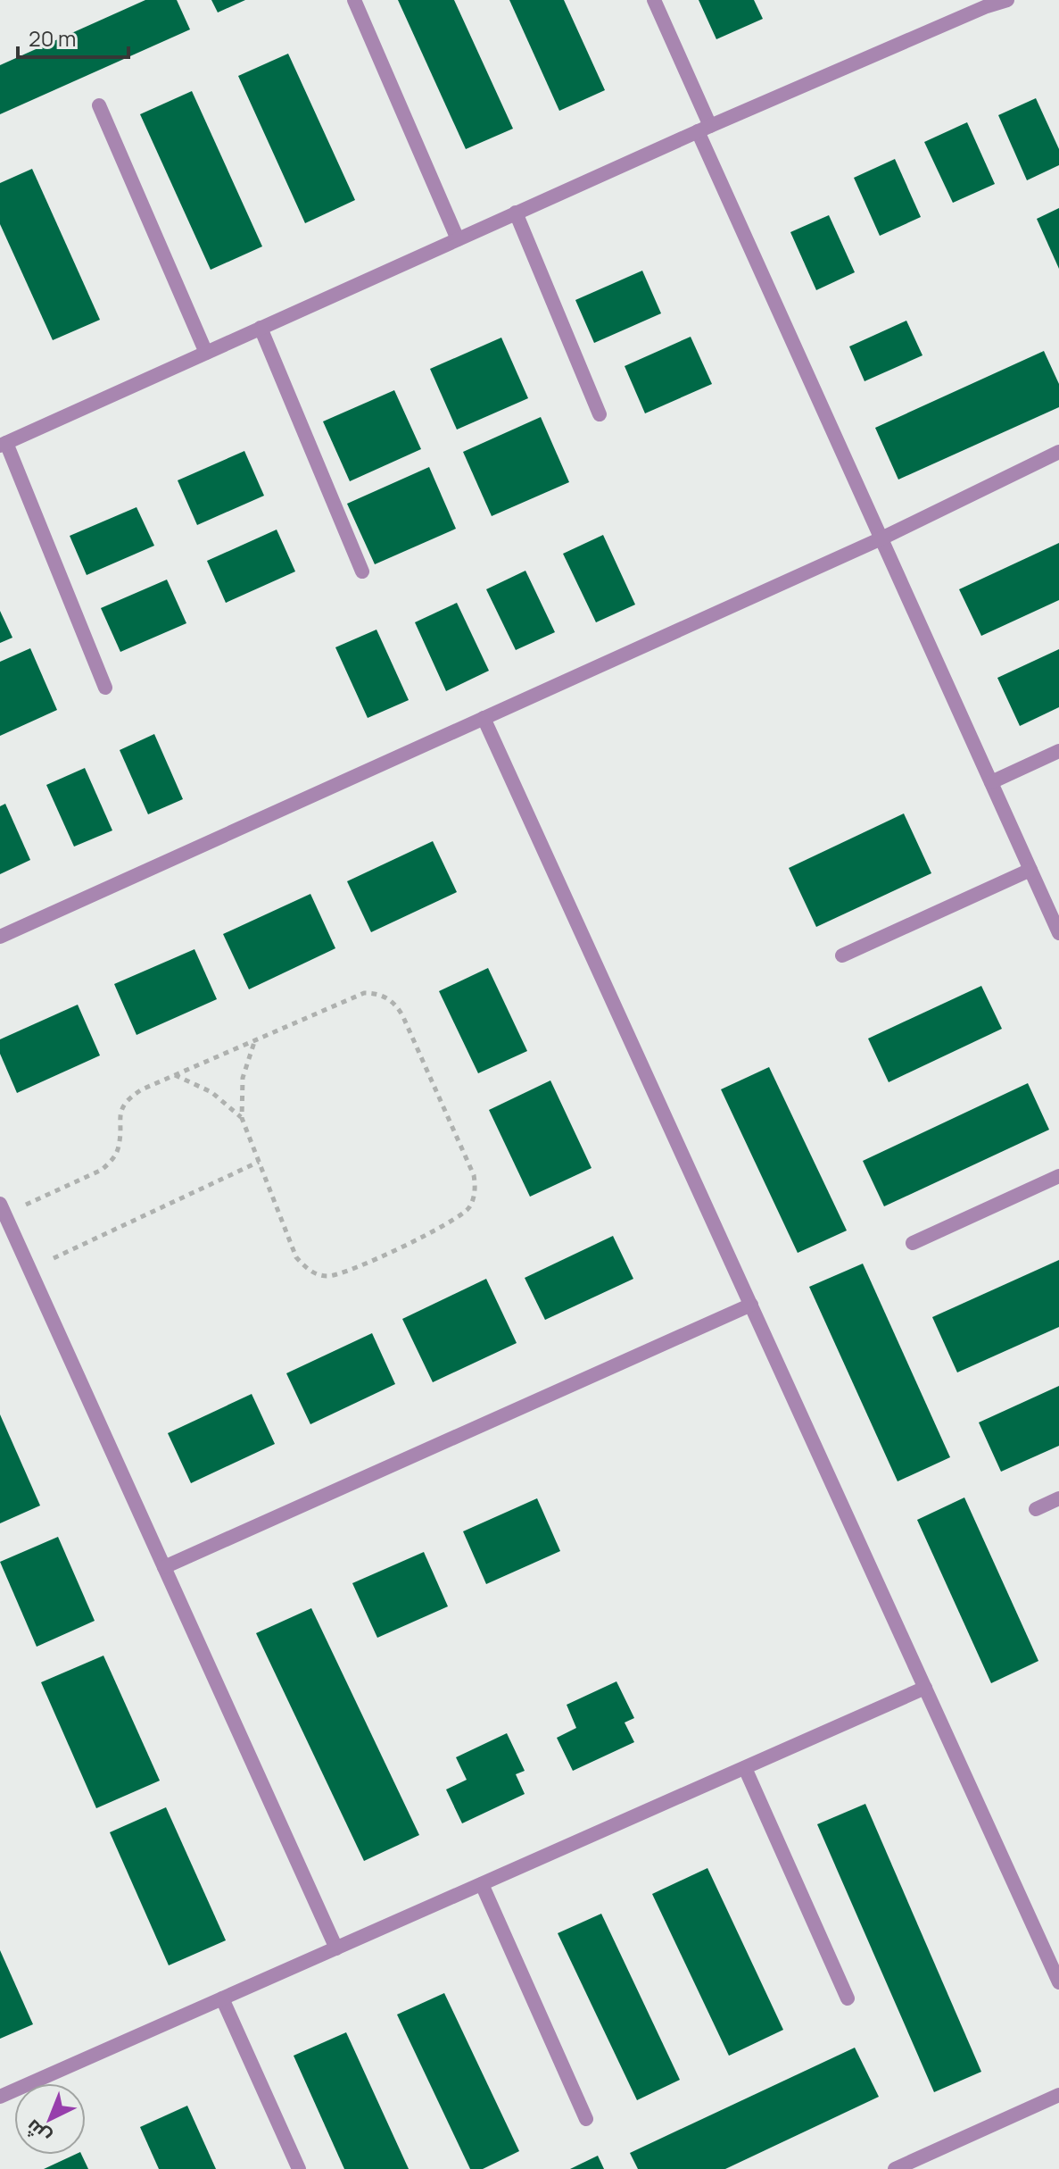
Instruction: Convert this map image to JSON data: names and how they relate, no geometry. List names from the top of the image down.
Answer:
{
  "scale_bar": "20 m",
  "north": "bottom left"
}
